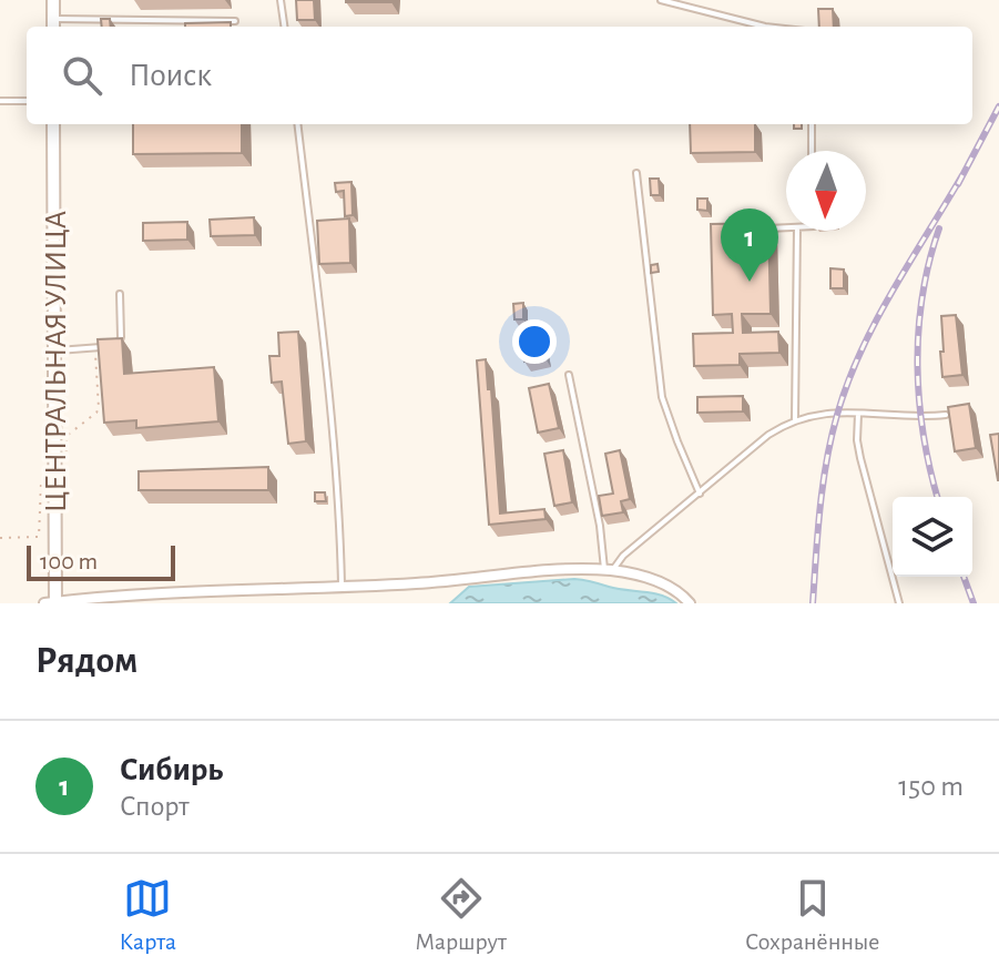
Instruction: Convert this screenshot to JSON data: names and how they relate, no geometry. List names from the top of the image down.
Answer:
{
  "streets": {
    "street": ["ЦЕНТРАЛЬНАЯ УЛИЦА"]
  },
  "scale_bar": "100 m",
  "north": "bottom",
  "page": {
    "search": "Поиск",
    "pins": "1",
    "scale": "100 m",
    "heading": "Рядом",
    "list": [
      {
        "mark": "1",
        "name": "Сибирь",
        "note": "Спорт",
        "value": "150 m"
      }
    ],
    "nav": ["Карта", "Маршрут", "Сохранённые"]
  }
}
